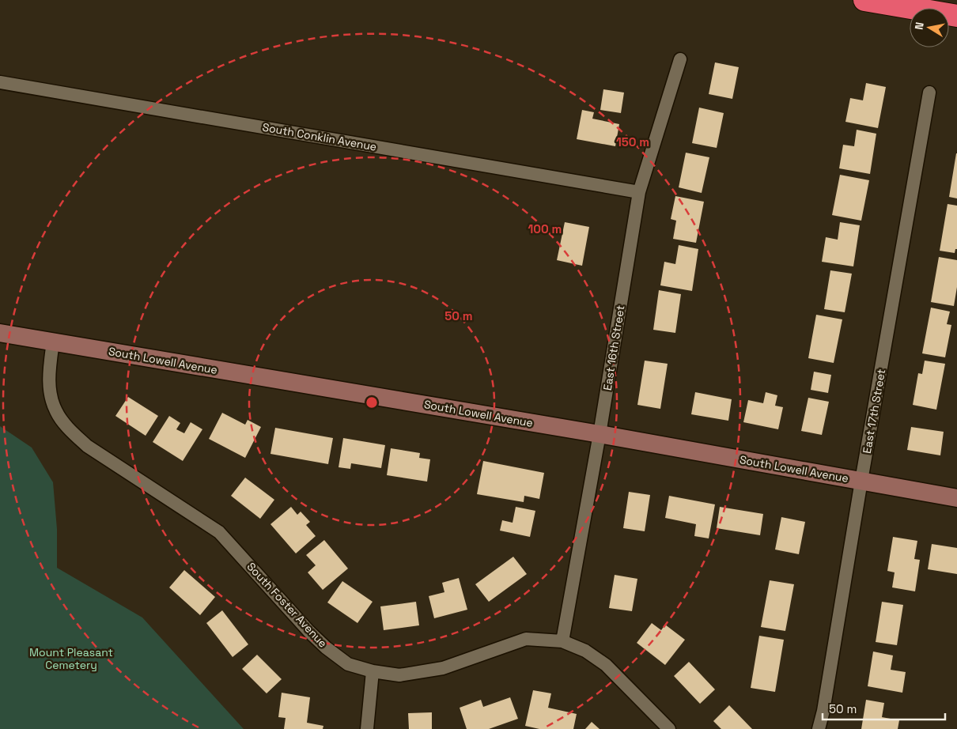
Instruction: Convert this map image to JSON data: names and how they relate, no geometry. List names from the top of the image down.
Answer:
{
  "streets": {
    "street": [
      "South Conklin Avenue",
      "East 16th Street",
      "South Lowell Avenue",
      "East 17th Street",
      "South Foster Avenue"
    ]
  },
  "crossings": [
    ["South Conklin Avenue", "East 16th Street"],
    ["East 16th Street", "South Lowell Avenue"],
    ["East 16th Street", "South Foster Avenue"],
    ["South Lowell Avenue", "East 17th Street"],
    ["South Lowell Avenue", "South Foster Avenue"]
  ],
  "parks": ["Mount Pleasant Cemetery"],
  "scale_bar": "50 m",
  "north": "left",
  "rings": ["150 m", "100 m", "50 m"]
}
